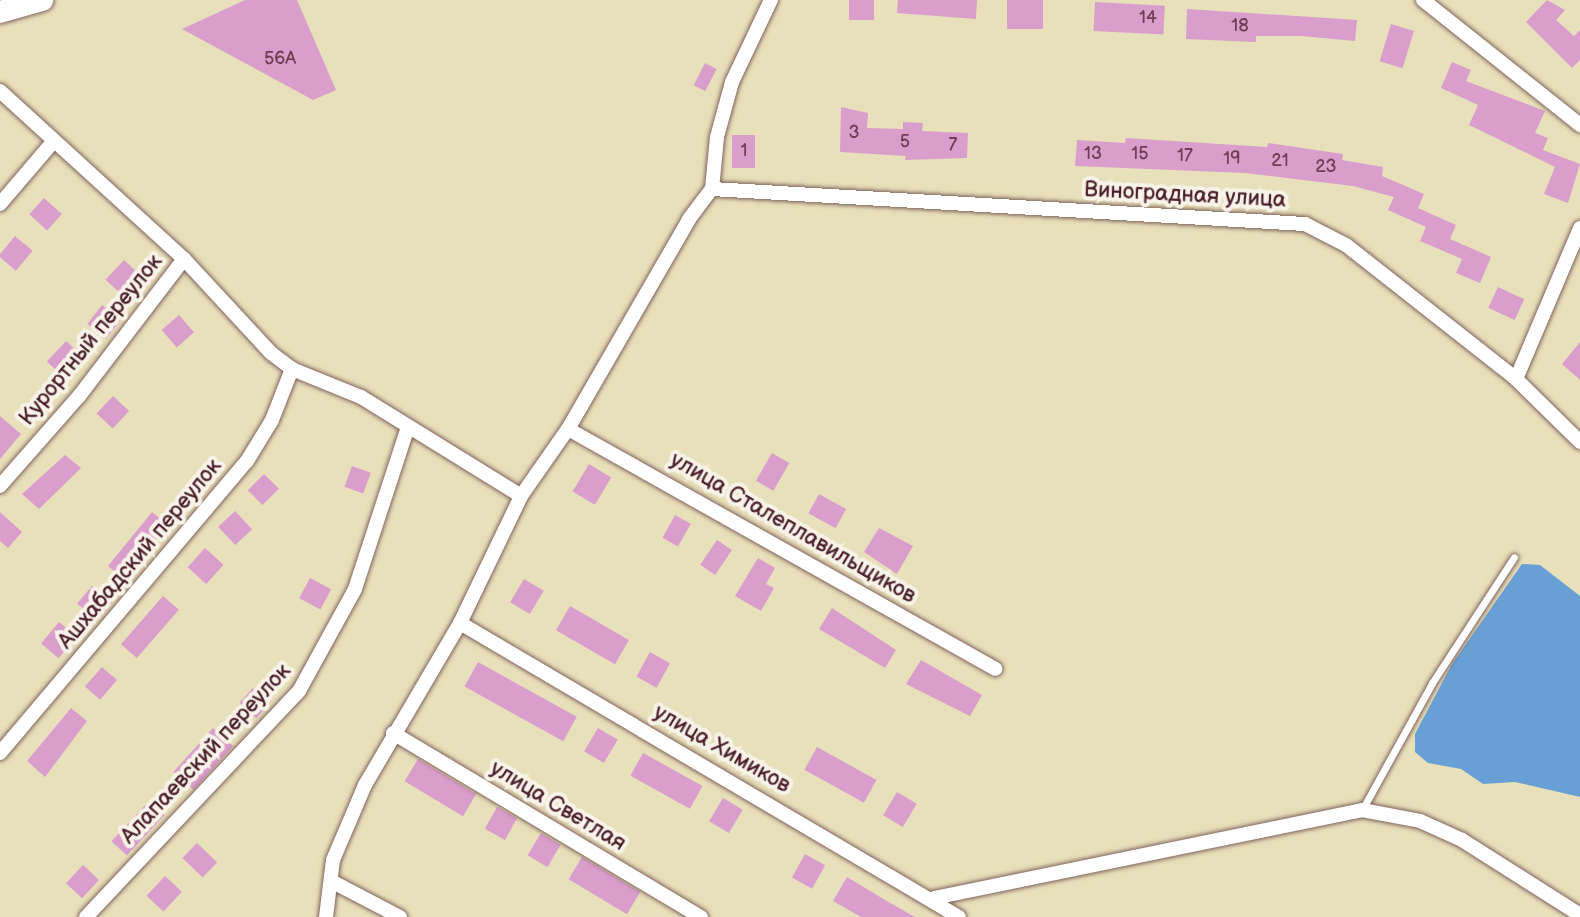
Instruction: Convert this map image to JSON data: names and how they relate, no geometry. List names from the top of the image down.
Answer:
{
  "streets": {
    "street": [
      "Виноградная улица",
      "Курортный переулок",
      "улица Сталеплавильщиков",
      "Ашхабадский переулок",
      "улица Химиков",
      "Алапаевский переулок",
      "улица Светлая"
    ]
  },
  "house_numbers": [
    "14",
    "18",
    "56А",
    "3",
    "5",
    "7",
    "1",
    "13",
    "15",
    "17",
    "19",
    "21",
    "23"
  ]
}
